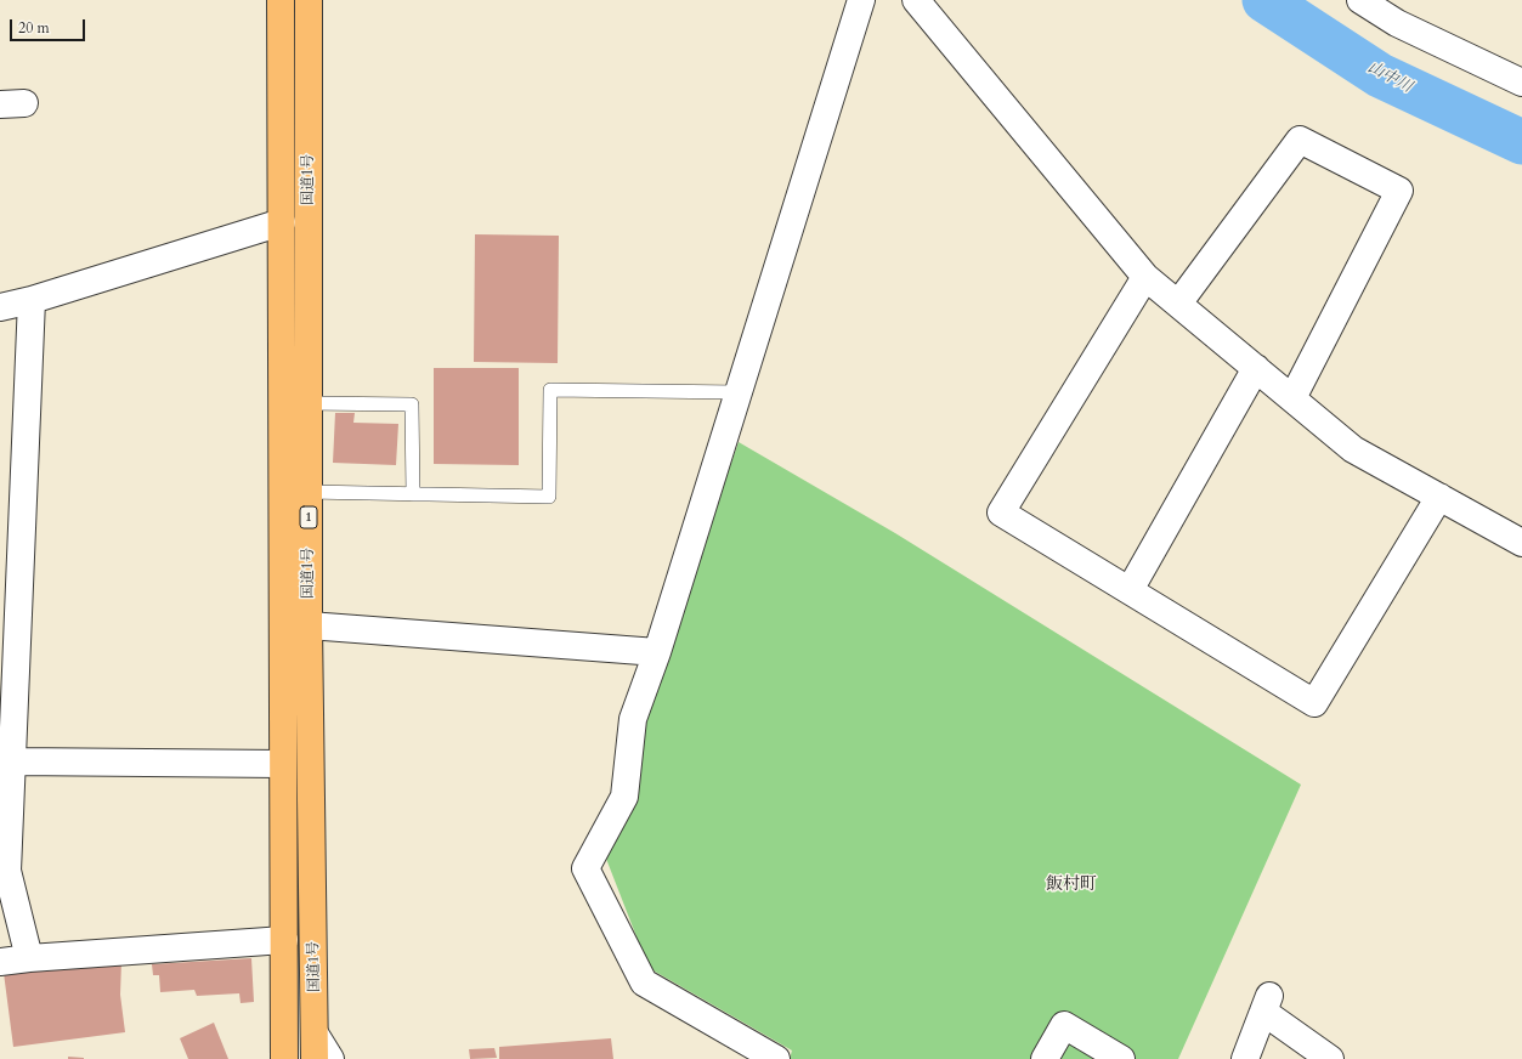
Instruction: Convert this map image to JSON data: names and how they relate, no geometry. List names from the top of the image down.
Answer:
{
  "streets": {
    "highway": ["国道1号", "1"]
  },
  "districts": ["飯村町"],
  "water": ["山中川"],
  "scale_bar": "20 m"
}
